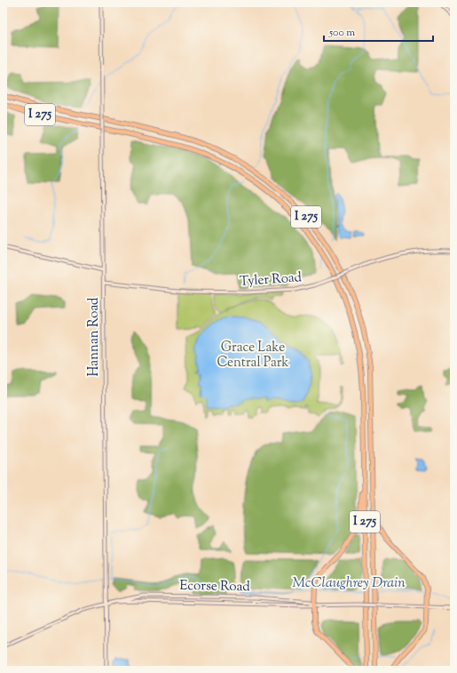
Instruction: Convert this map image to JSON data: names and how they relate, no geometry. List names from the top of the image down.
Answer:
{
  "streets": {
    "highway": ["I 275"],
    "street": ["Tyler Road", "Hannan Road", "Ecorse Road"]
  },
  "crossings": [
    ["Tyler Road", "Hannan Road"],
    ["Hannan Road", "Ecorse Road"]
  ],
  "water": ["McClaughrey Drain"],
  "parks": ["Grace Lake Central Park"],
  "scale_bar": "500 m"
}
